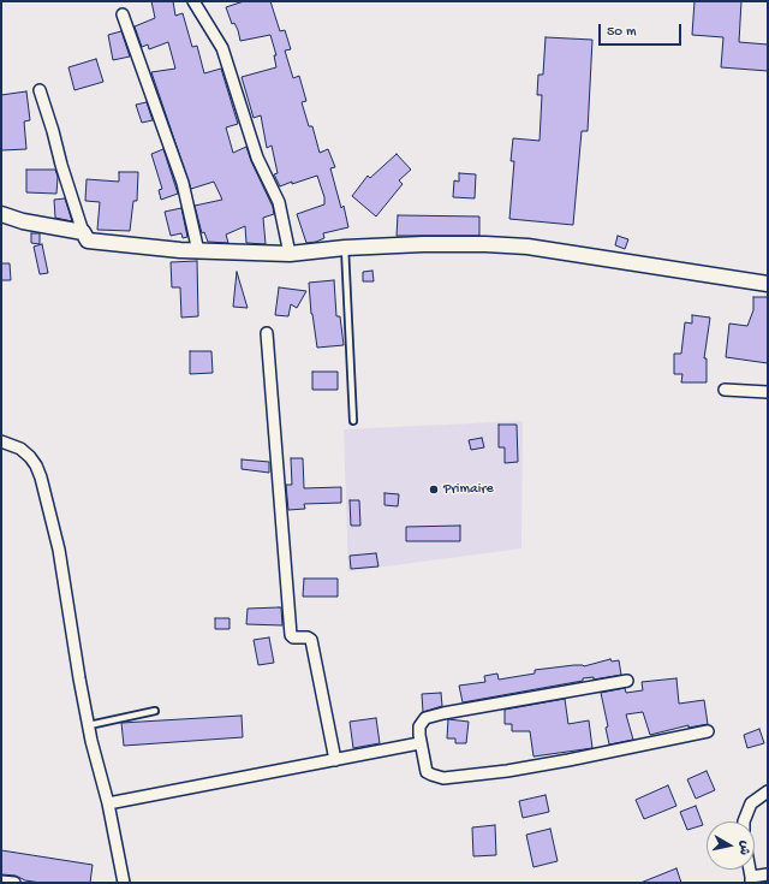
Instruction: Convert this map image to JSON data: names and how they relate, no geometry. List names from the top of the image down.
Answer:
{
  "places": ["Primaire"],
  "scale_bar": "50 m",
  "north": "right"
}
